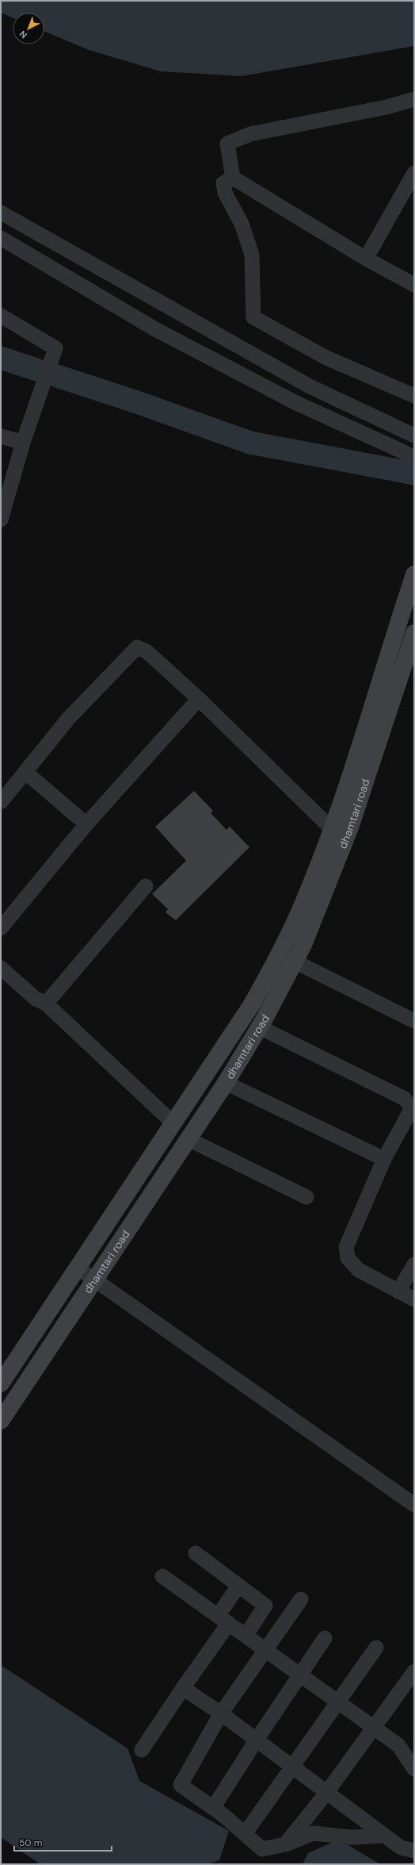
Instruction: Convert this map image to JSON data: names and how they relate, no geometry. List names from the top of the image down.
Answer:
{
  "streets": {
    "main road": ["dhamtari road"]
  },
  "scale_bar": "50 m",
  "north": "bottom left"
}
